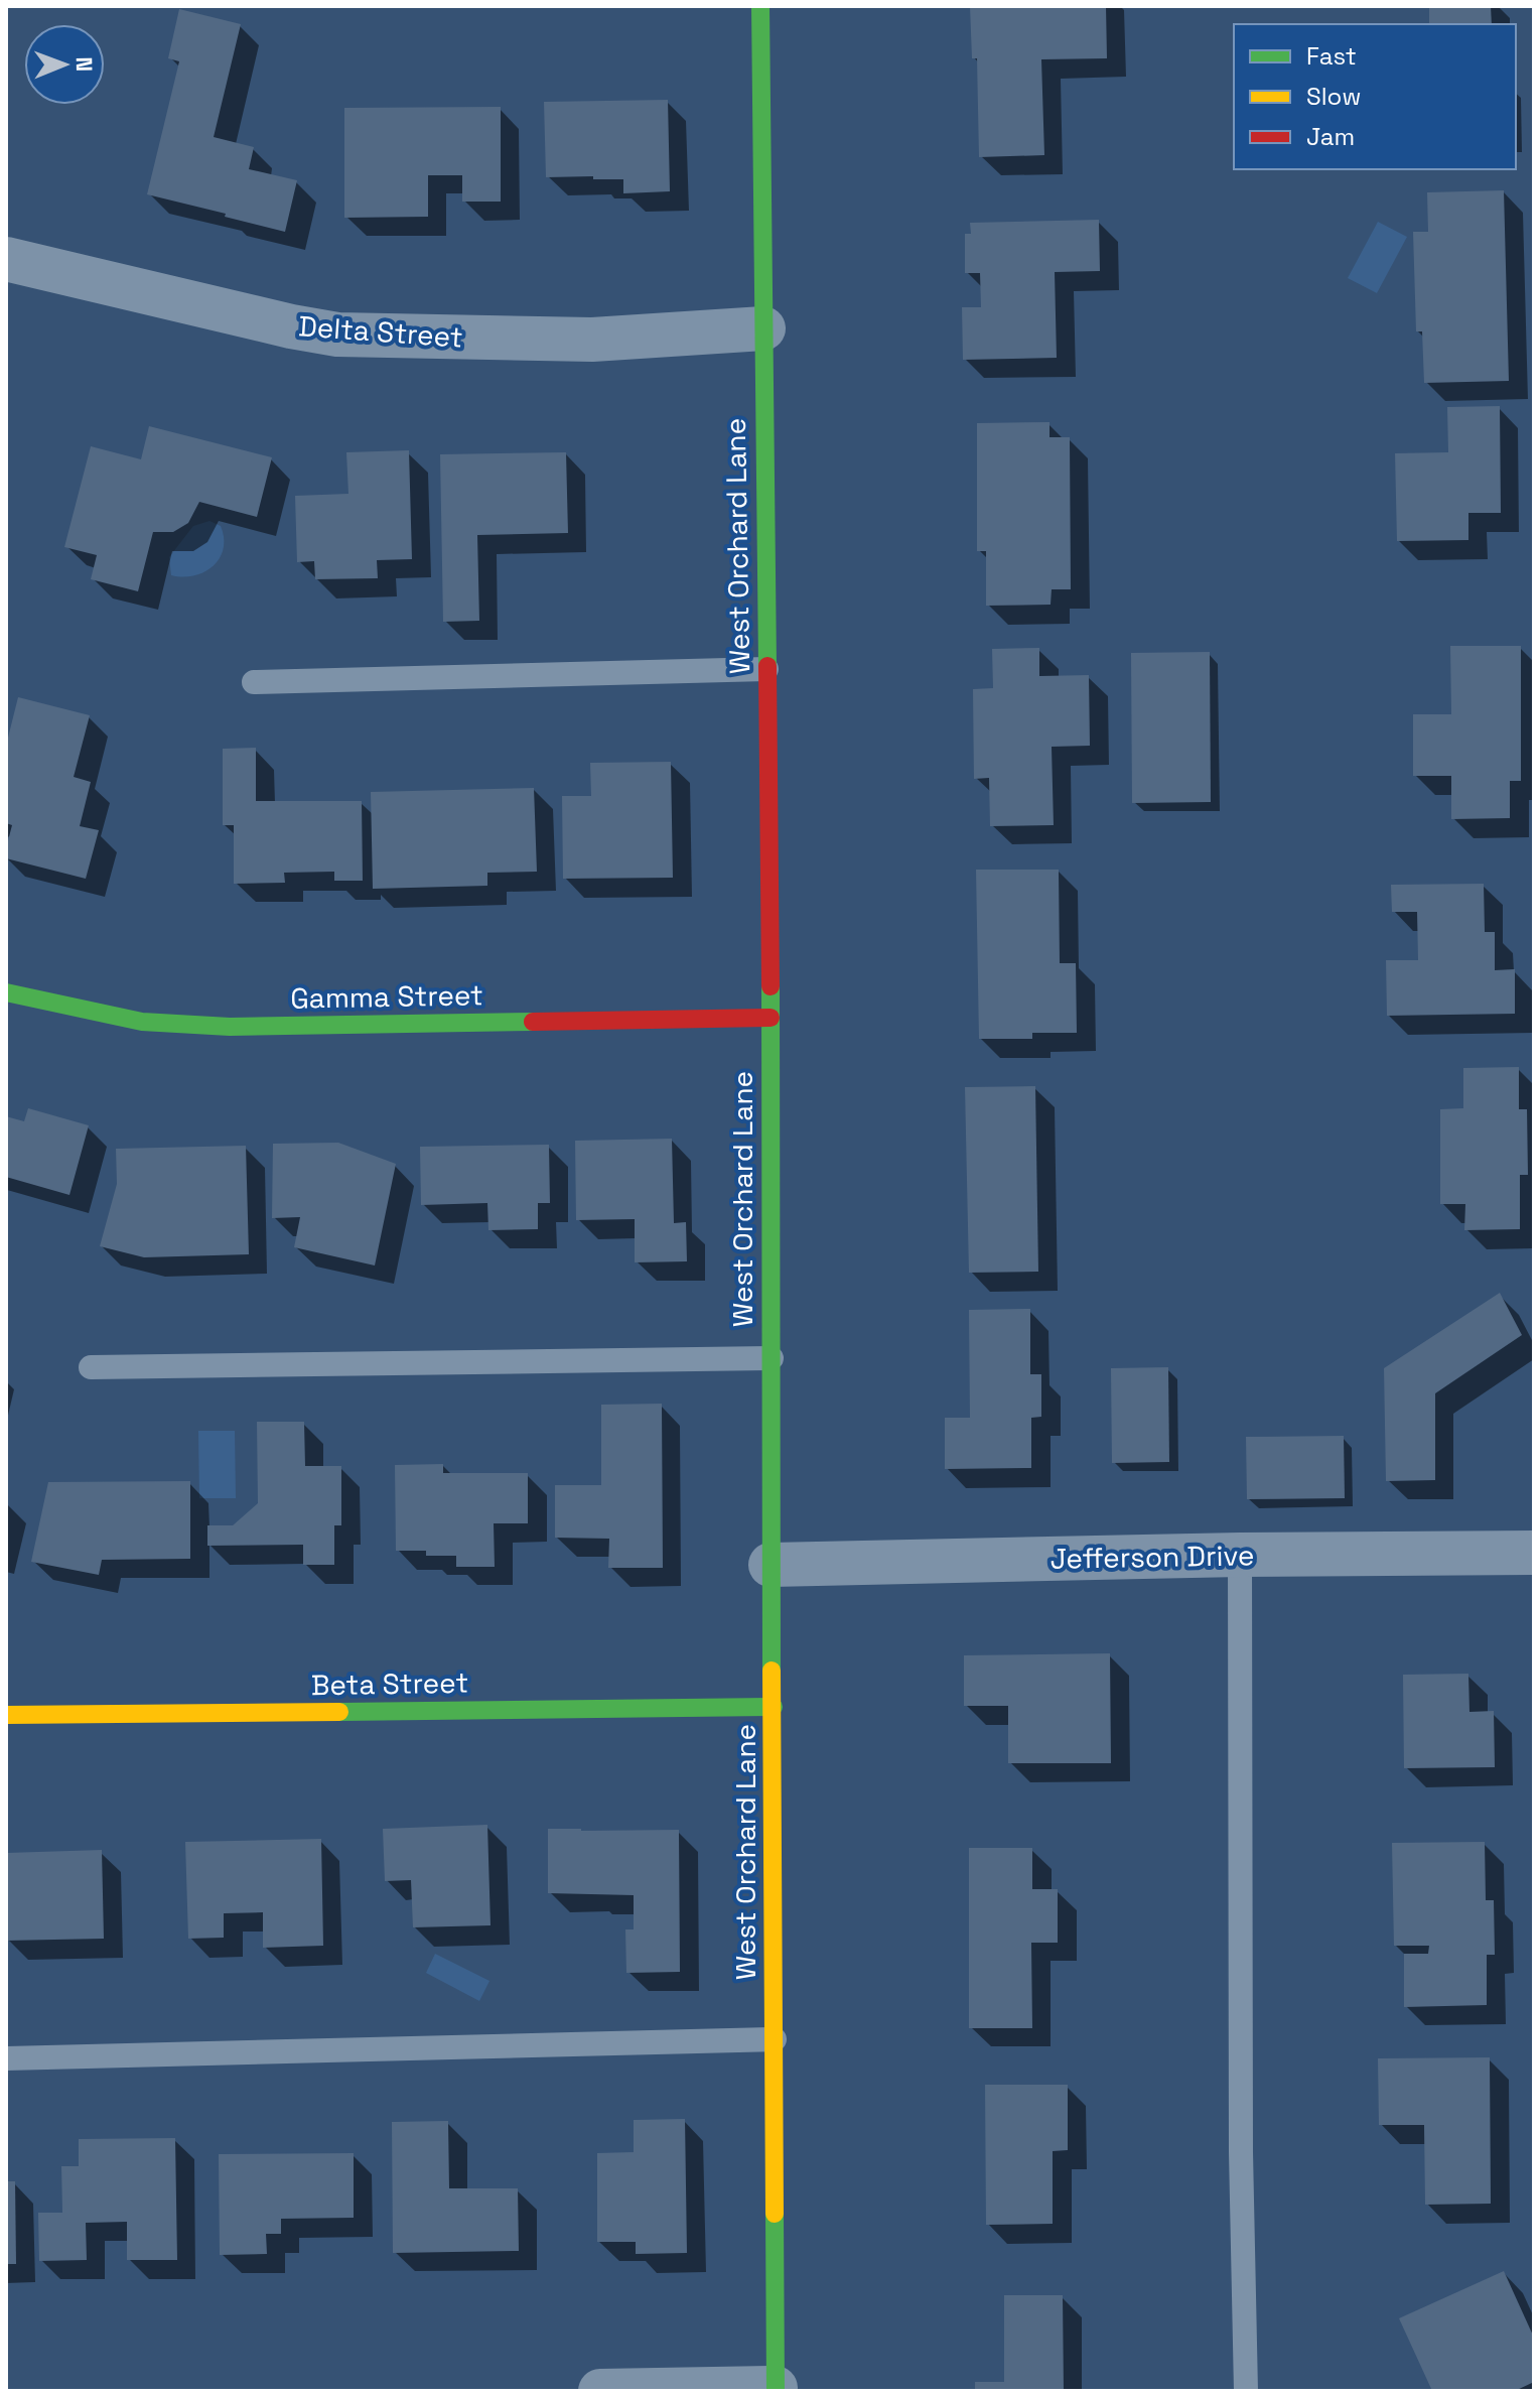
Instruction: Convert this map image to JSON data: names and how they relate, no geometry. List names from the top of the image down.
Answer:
{
  "streets": {
    "street": [
      "Delta Street",
      "West Orchard Lane",
      "Gamma Street",
      "Jefferson Drive",
      "Beta Street"
    ]
  },
  "crossings": [
    ["Delta Street", "West Orchard Lane"],
    ["West Orchard Lane", "Gamma Street"],
    ["West Orchard Lane", "Jefferson Drive"],
    ["West Orchard Lane", "Beta Street"]
  ],
  "legend": ["Fast", "Slow", "Jam"],
  "north": "right"
}
